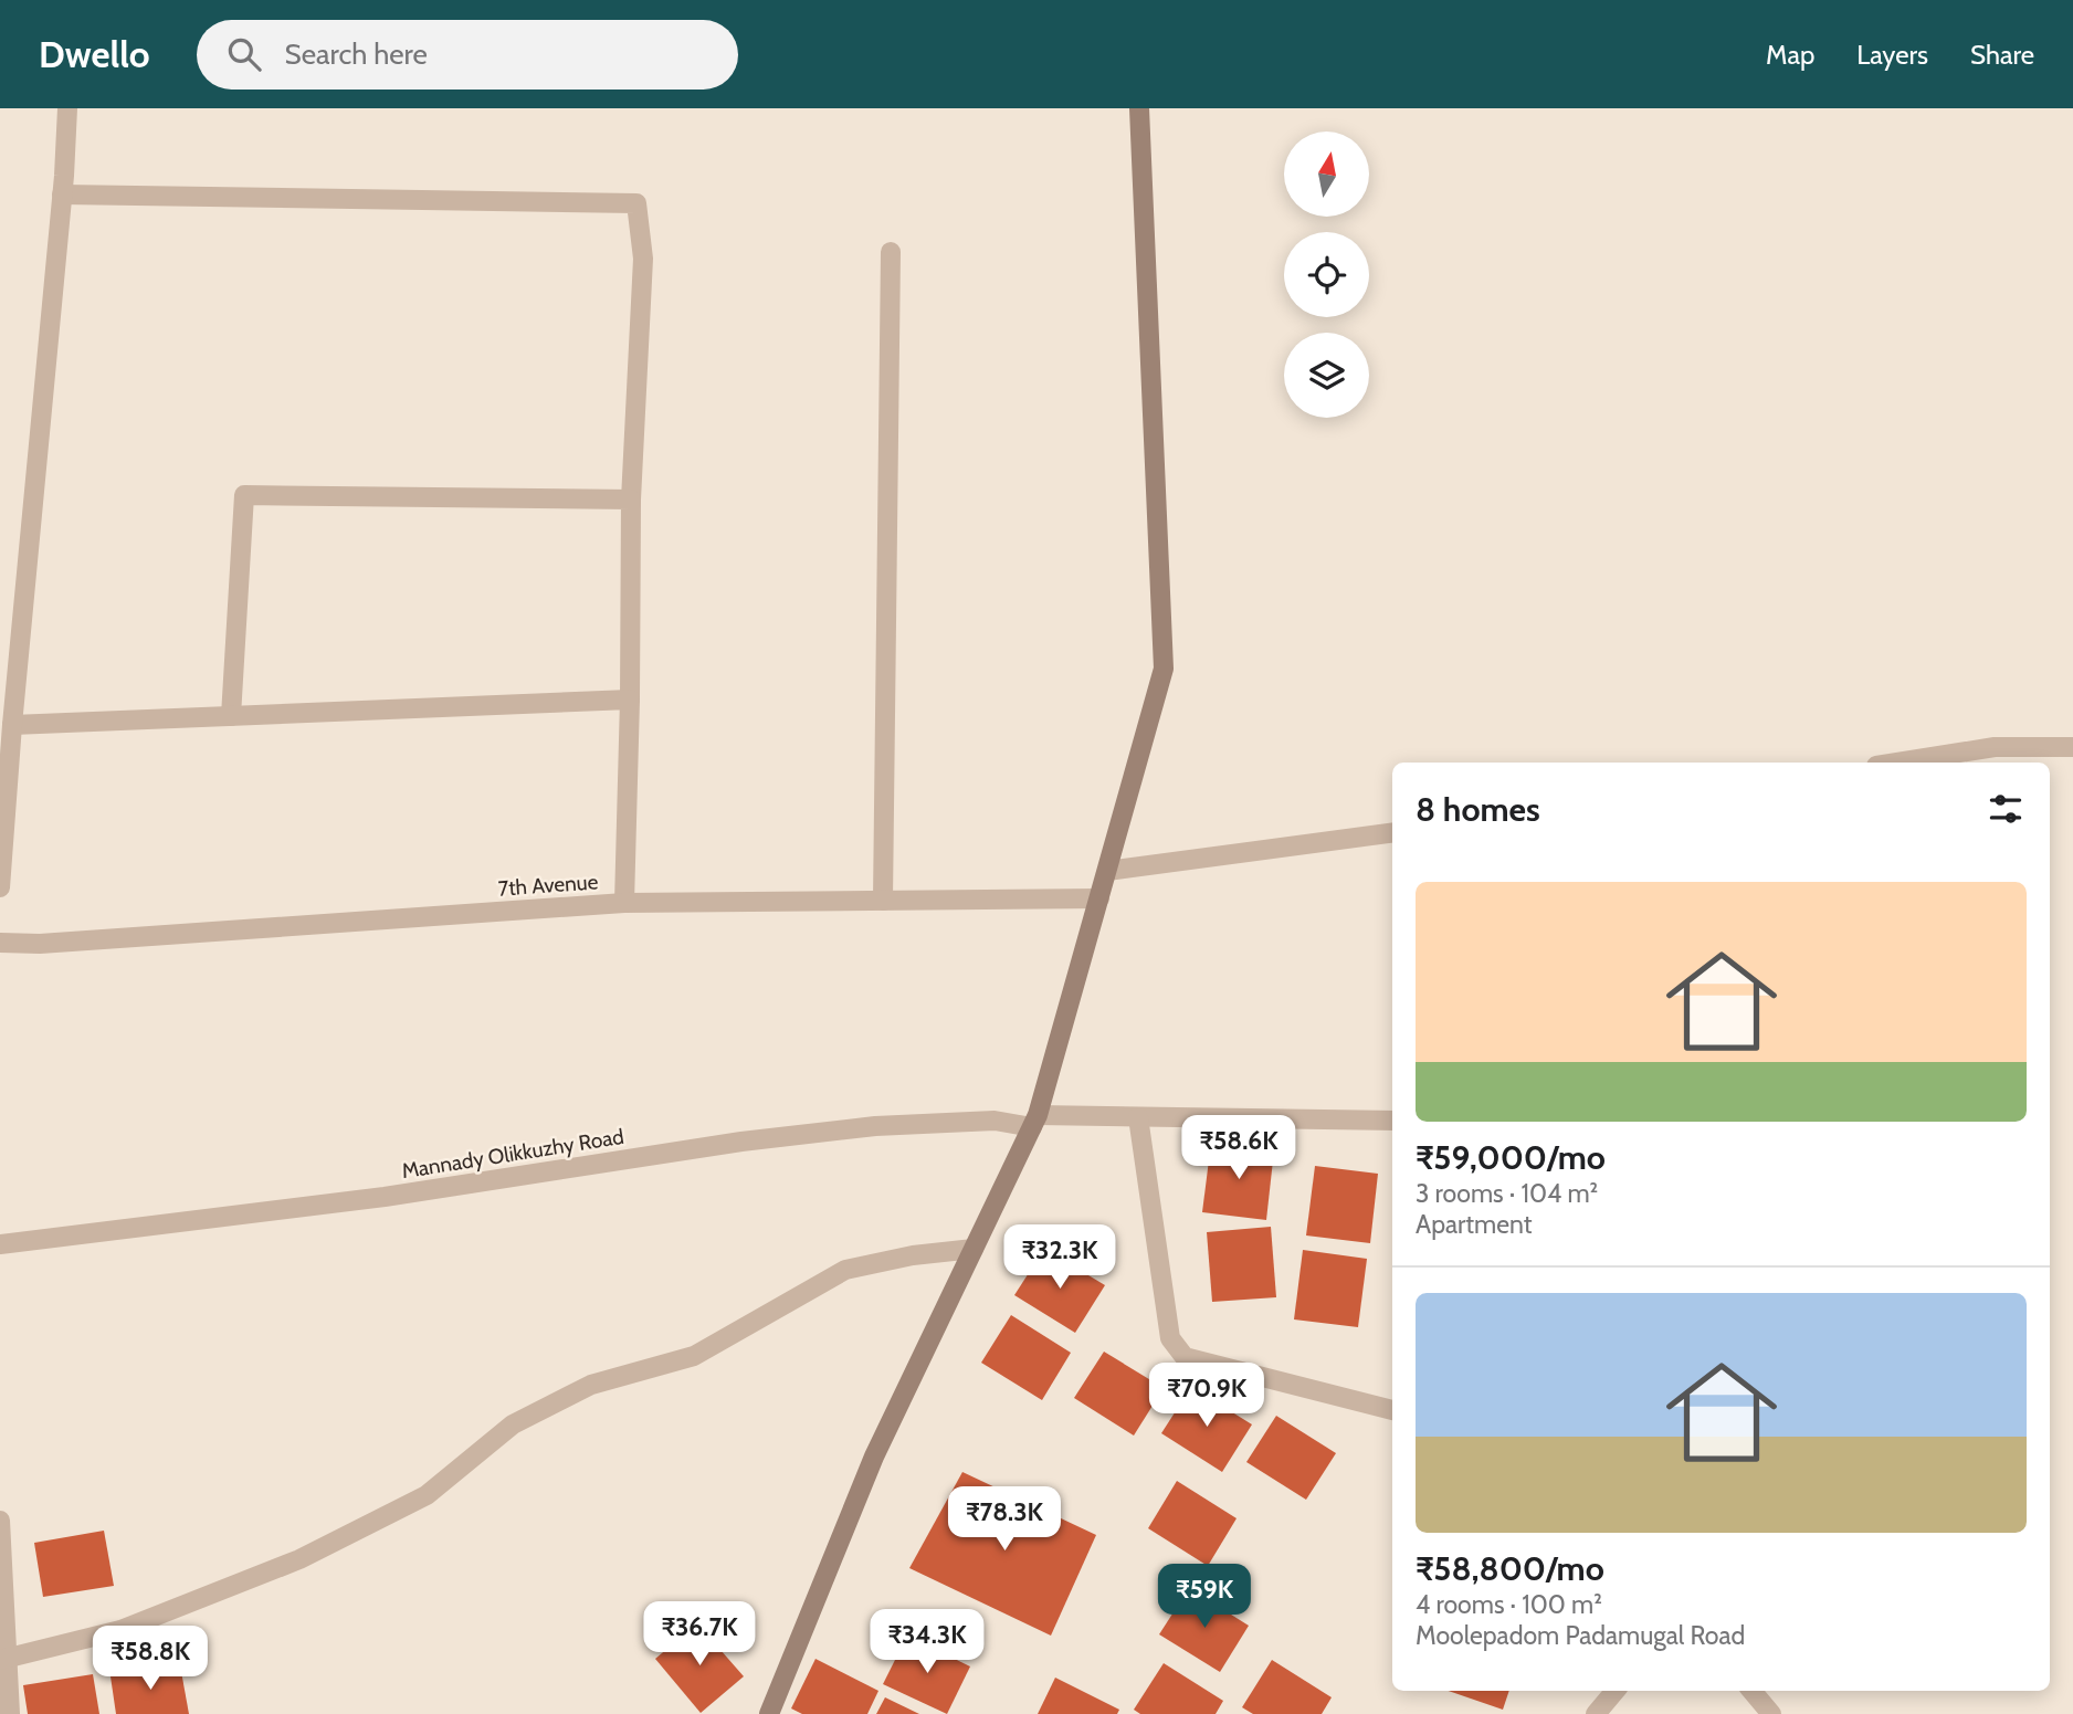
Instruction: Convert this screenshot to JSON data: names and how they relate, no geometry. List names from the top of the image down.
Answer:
{
  "streets": {
    "street": ["7th Avenue", "Mannady Olikkuzhy Road"]
  },
  "north": "top",
  "page": {
    "header": "Dwello",
    "search": "Search here",
    "nav": ["Map", "Layers", "Share"],
    "heading": "8 homes",
    "list": [
      {
        "name": "₹59,000/mo",
        "note": "3 rooms · 104 m² · Apartment"
      },
      {
        "name": "₹58,800/mo",
        "note": "4 rooms · 100 m² · Moolepadom Padamugal Road"
      }
    ],
    "price": [
      "₹58.6K",
      "₹32.3K",
      "₹70.9K",
      "₹78.3K",
      "₹59K",
      "₹36.7K",
      "₹34.3K",
      "₹58.8K"
    ]
  }
}
